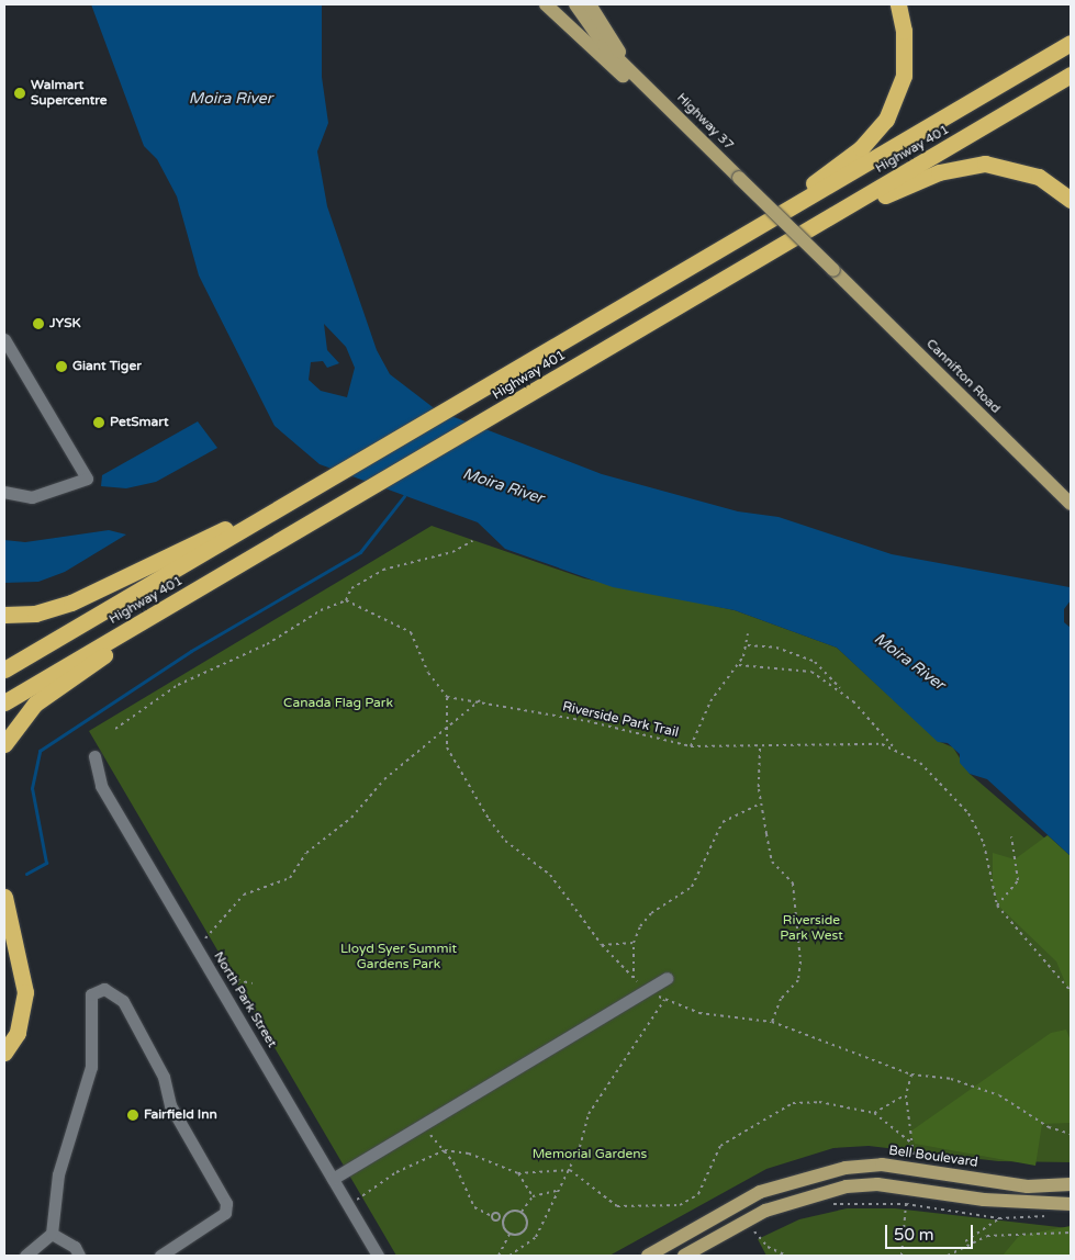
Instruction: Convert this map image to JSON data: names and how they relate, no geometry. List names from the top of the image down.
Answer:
{
  "streets": {
    "highway": ["Highway 401"],
    "main road": ["Highway 37", "Cannifton Road", "Bell Boulevard"],
    "street": ["North Park Street"],
    "path": ["Riverside Park Trail"]
  },
  "crossings": [
    ["Highway 37", "Cannifton Road"]
  ],
  "water": ["Moira River"],
  "parks": [
    "Canada Flag Park",
    "Riverside Park West",
    "Lloyd Syer Summit Gardens Park",
    "Memorial Gardens"
  ],
  "places": [
    "Walmart Supercentre",
    "JYSK",
    "Giant Tiger",
    "PetSmart",
    "Fairfield Inn"
  ],
  "scale_bar": "50 m"
}
